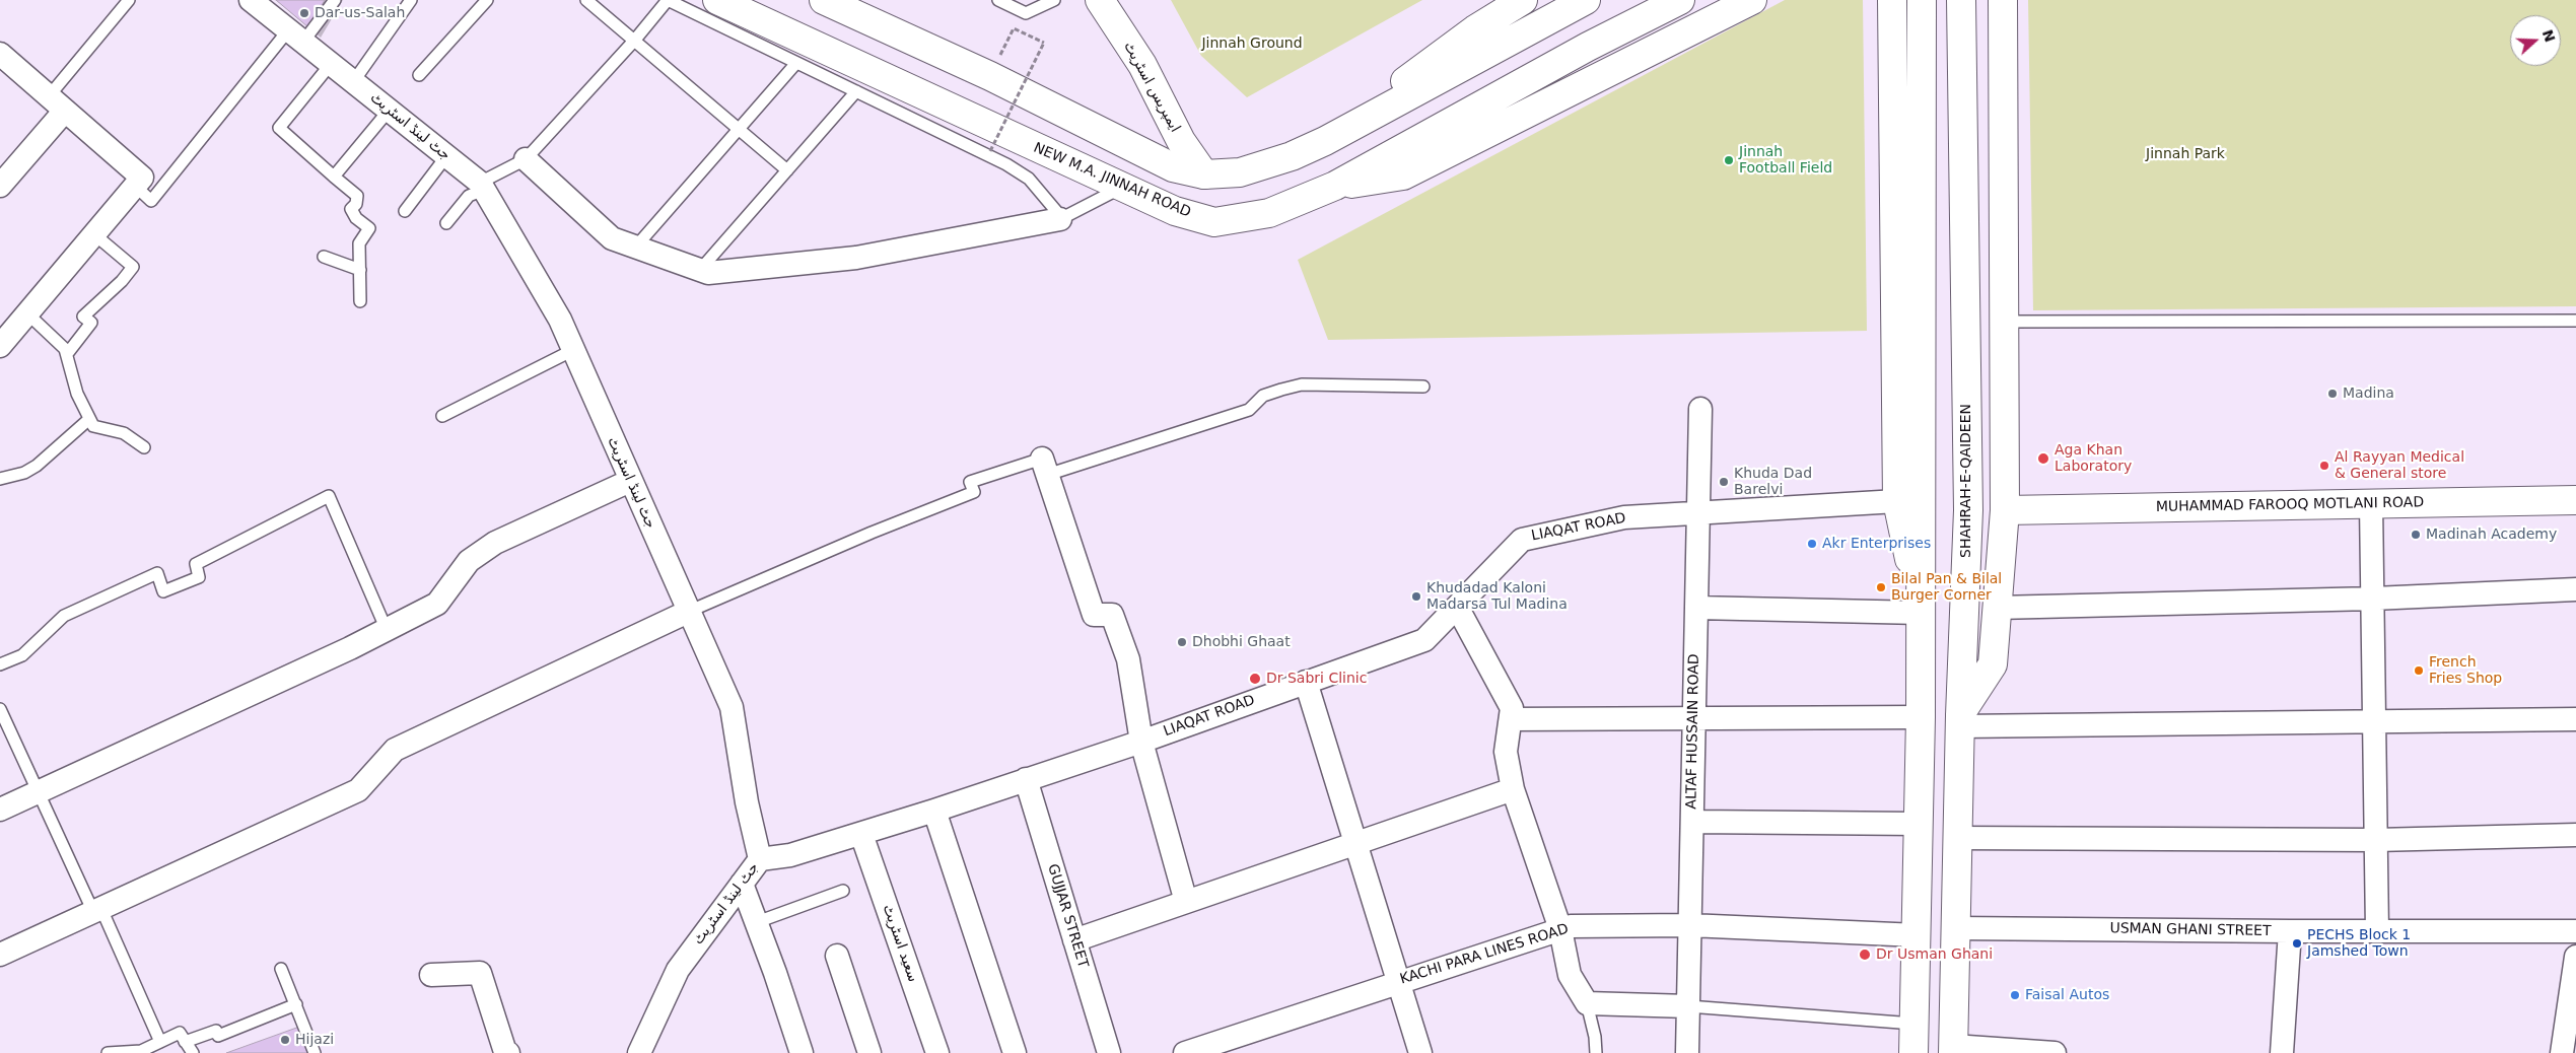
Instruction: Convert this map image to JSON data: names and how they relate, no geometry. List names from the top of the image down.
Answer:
{
  "streets": {
    "main road": [
      "ایمپریس اسٹریٹ",
      "NEW M.A. JINNAH ROAD",
      "SHAHRAH-E-QAIDEEN",
      "MUHAMMAD FAROOQ MOTLANI ROAD"
    ],
    "street": [
      "جٹ لینڈ اسٹریٹ",
      "LIAQAT ROAD",
      "ALTAF HUSSAIN ROAD",
      "GUJJAR STREET",
      "USMAN GHANI STREET",
      "سعید اسٹریٹ",
      "KACHI PARA LINES ROAD"
    ]
  },
  "crossings": [
    ["جٹ لینڈ اسٹریٹ", "LIAQAT ROAD"],
    ["SHAHRAH-E-QAIDEEN", "USMAN GHANI STREET"],
    ["LIAQAT ROAD", "ALTAF HUSSAIN ROAD"],
    ["LIAQAT ROAD", "GUJJAR STREET"],
    ["LIAQAT ROAD", "سعید اسٹریٹ"],
    ["ALTAF HUSSAIN ROAD", "KACHI PARA LINES ROAD"]
  ],
  "parks": ["Jinnah Ground", "Jinnah Park"],
  "places": [
    "Dar-us-Salah",
    "Jinnah Football Field",
    "Madina",
    "Aga Khan Laboratory",
    "Al Rayyan Medical & General store",
    "Khuda Dad Barelvi",
    "Madinah Academy",
    "Akr Enterprises",
    "Bilal Pan & Bilal Burger Corner",
    "Khudadad Kaloni Madarsa Tul Madina",
    "Dhobhi Ghaat",
    "French Fries Shop",
    "Dr Sabri Clinic",
    "PECHS Block 1 Jamshed Town",
    "Dr Usman Ghani",
    "Faisal Autos",
    "Hijazi"
  ],
  "north": "right"
}
